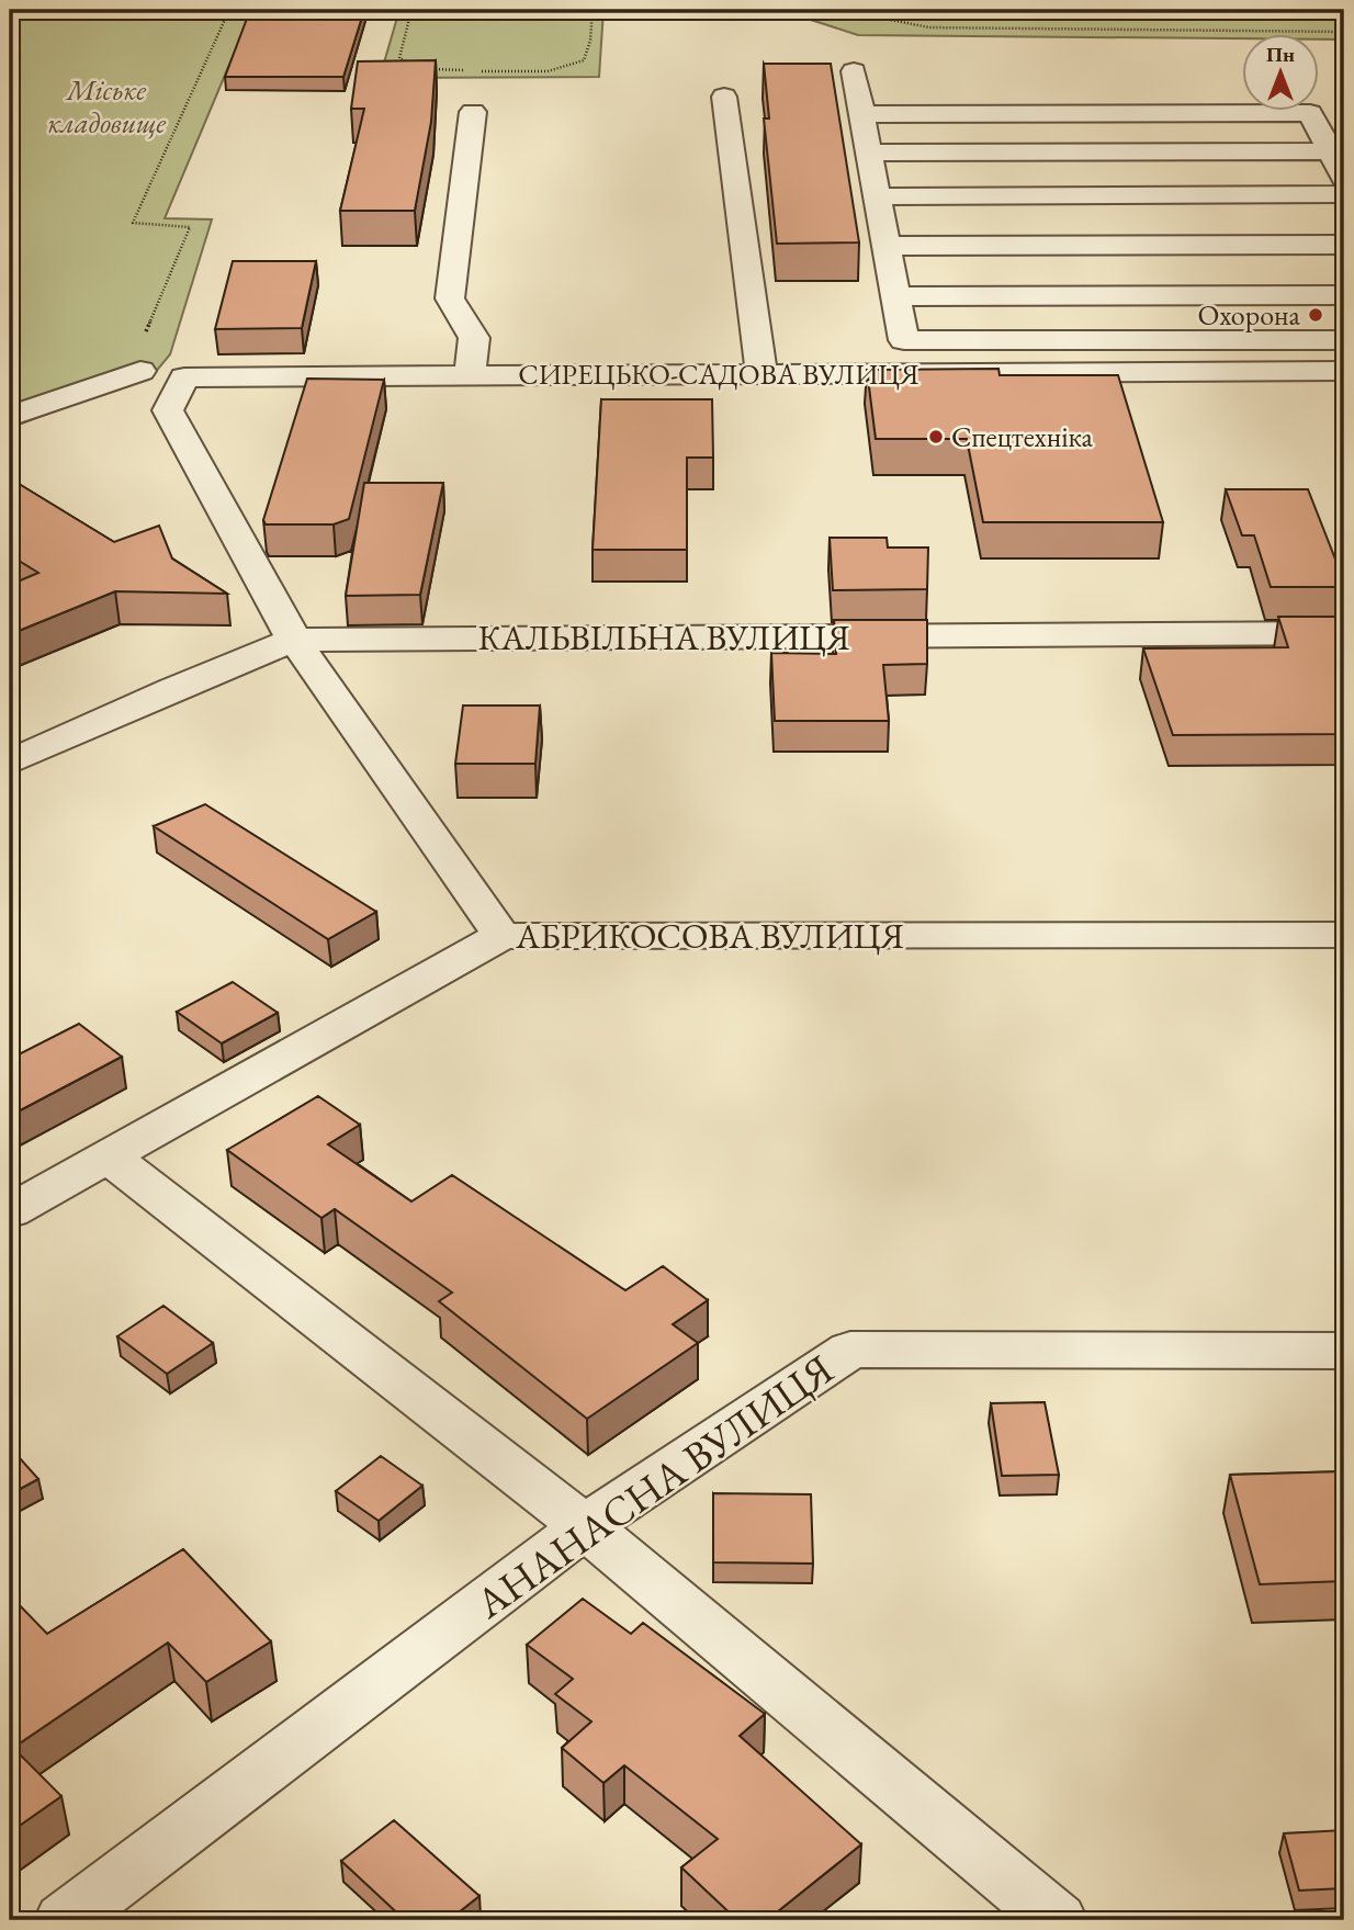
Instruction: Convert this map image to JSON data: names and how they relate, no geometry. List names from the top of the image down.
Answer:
{
  "streets": {
    "street": [
      "СИРЕЦЬКО-САДОВА ВУЛИЦЯ",
      "КАЛЬВІЛЬНА ВУЛИЦЯ",
      "АБРИКОСОВА ВУЛИЦЯ",
      "АНАНАСНА ВУЛИЦЯ"
    ]
  },
  "crossings": [
    ["СИРЕЦЬКО-САДОВА ВУЛИЦЯ", "КАЛЬВІЛЬНА ВУЛИЦЯ"]
  ],
  "parks": ["Міське кладовище"],
  "places": ["Охорона", "Спецтехніка"],
  "north": "top"
}
